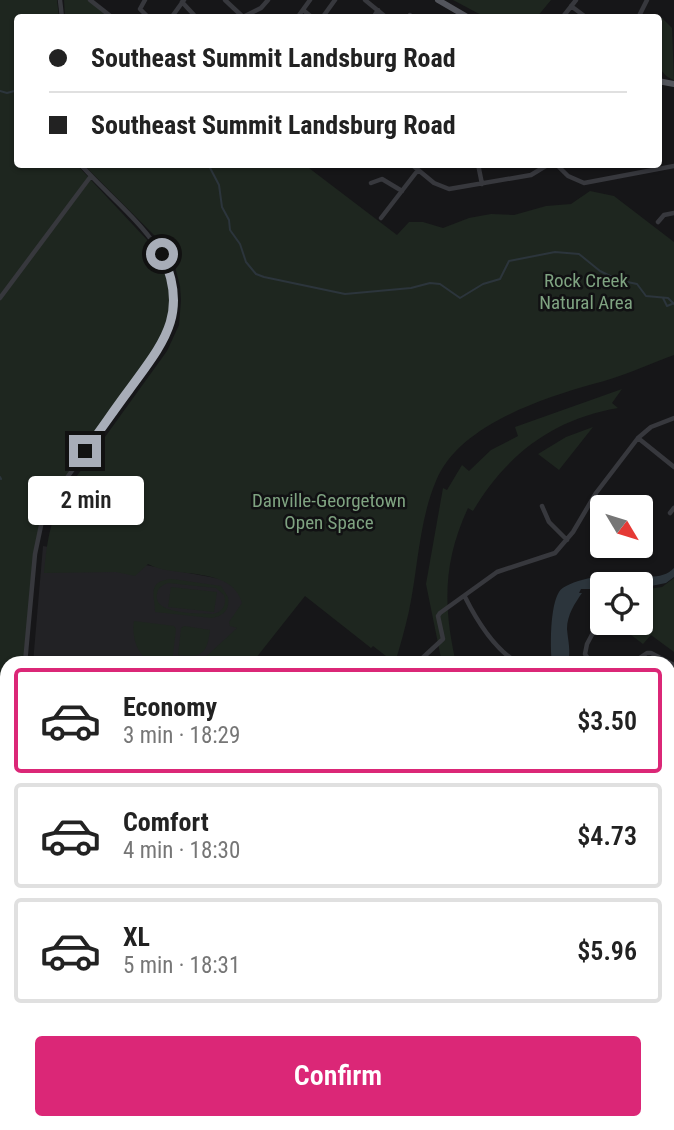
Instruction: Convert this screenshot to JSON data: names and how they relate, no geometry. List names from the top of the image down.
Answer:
{
  "parks": ["Rock Creek Natural Area", "Danville-Georgetown Open Space"],
  "north": "bottom right",
  "page": {
    "banner": ["Southeast Summit Landsburg Road", "Southeast Summit Landsburg Road"],
    "bubble": "2 min",
    "list": [
      {
        "name": "Economy",
        "note": "3 min · 18:29",
        "value": "$3.50"
      },
      {
        "name": "Comfort",
        "note": "4 min · 18:30",
        "value": "$4.73"
      },
      {
        "name": "XL",
        "note": "5 min · 18:31",
        "value": "$5.96"
      }
    ],
    "buttons": "Confirm"
  }
}
